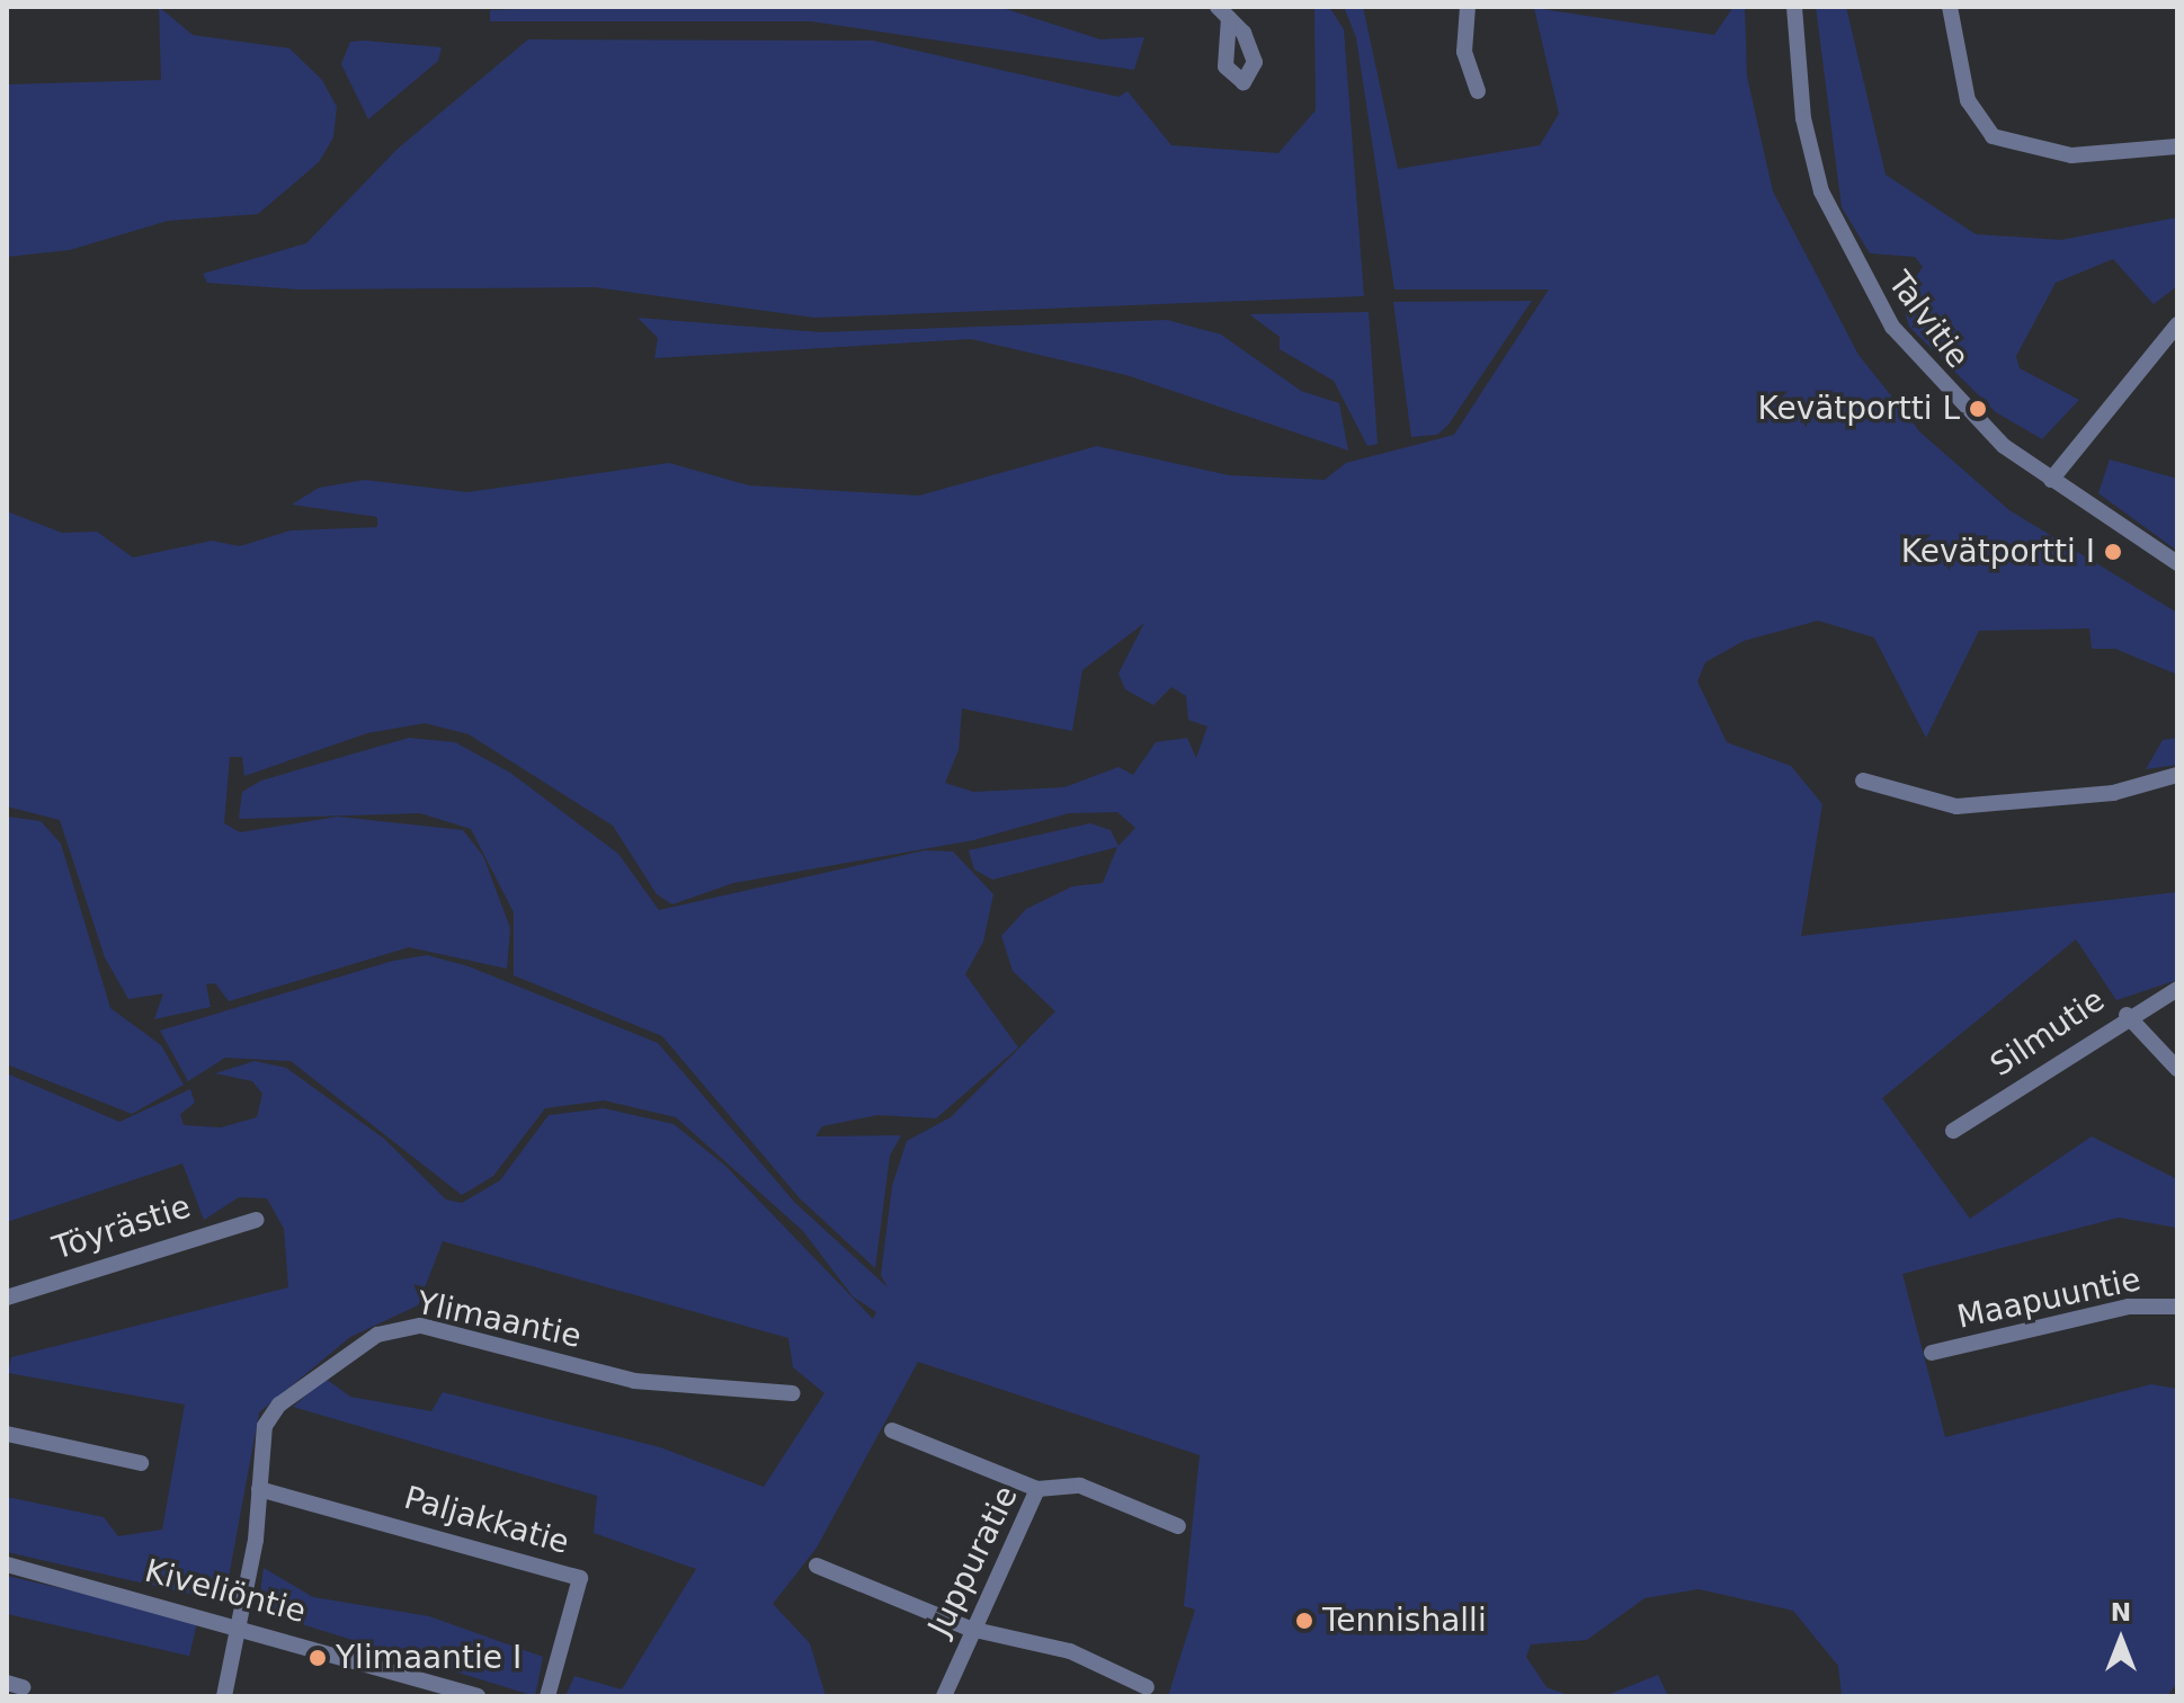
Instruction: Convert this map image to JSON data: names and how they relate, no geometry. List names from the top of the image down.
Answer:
{
  "streets": {
    "street": [
      "Talvitie",
      "Silmutie",
      "Töyrästie",
      "Maapuuntie",
      "Ylimaantie",
      "Paljakkatie",
      "Juppuratie",
      "Kiveliöntie"
    ]
  },
  "crossings": [
    ["Ylimaantie", "Paljakkatie"],
    ["Ylimaantie", "Kiveliöntie"]
  ],
  "places": [
    "Kevätportti L",
    "Kevätportti I",
    "Tennishalli",
    "Ylimaantie I"
  ],
  "north": "top"
}
